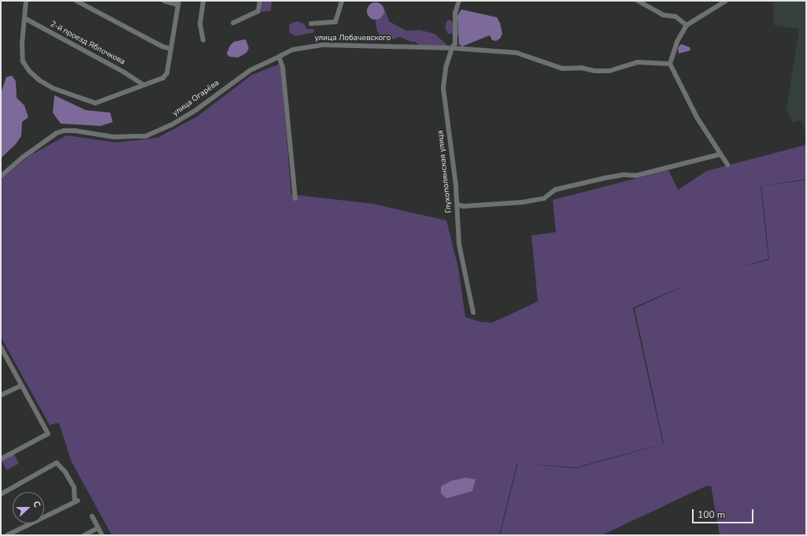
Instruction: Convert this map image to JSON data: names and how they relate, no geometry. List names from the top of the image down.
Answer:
{
  "streets": {
    "street": [
      "улица Лобачевского",
      "2-й проезд Яблочкова",
      "улица Огарёва",
      "Глухополянская улица"
    ]
  },
  "crossings": [
    ["улица Лобачевского", "улица Огарёва"],
    ["улица Лобачевского", "Глухополянская улица"]
  ],
  "scale_bar": "100 m",
  "north": "right"
}
